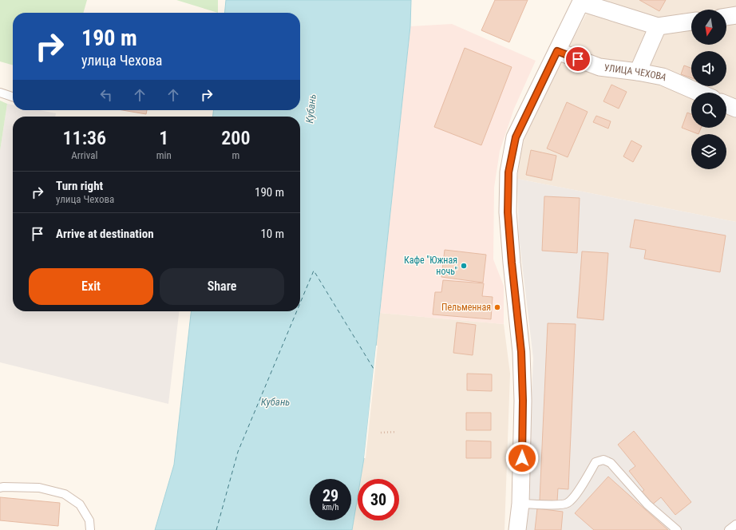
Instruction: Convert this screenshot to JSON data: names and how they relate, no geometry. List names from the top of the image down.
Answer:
{
  "streets": {
    "street": ["УЛИЦА ЧЕХОВА"]
  },
  "water": ["Кубань"],
  "places": ["Кафе \"Южная ночь\"", "Пельменная"],
  "north": "bottom",
  "page": {
    "turn": ["190 m", "улица Чехова"],
    "eta": [
      "11:36",
      "Arrival",
      "1",
      "min",
      "200",
      "m"
    ],
    "list": [
      {
        "name": "Turn right",
        "note": "улица Чехова",
        "value": "190 m"
      },
      {
        "name": "Arrive at destination",
        "value": "10 m"
      }
    ],
    "buttons": ["Exit", "Share"],
    "speed": "29 km/h",
    "limit": "30"
  }
}
